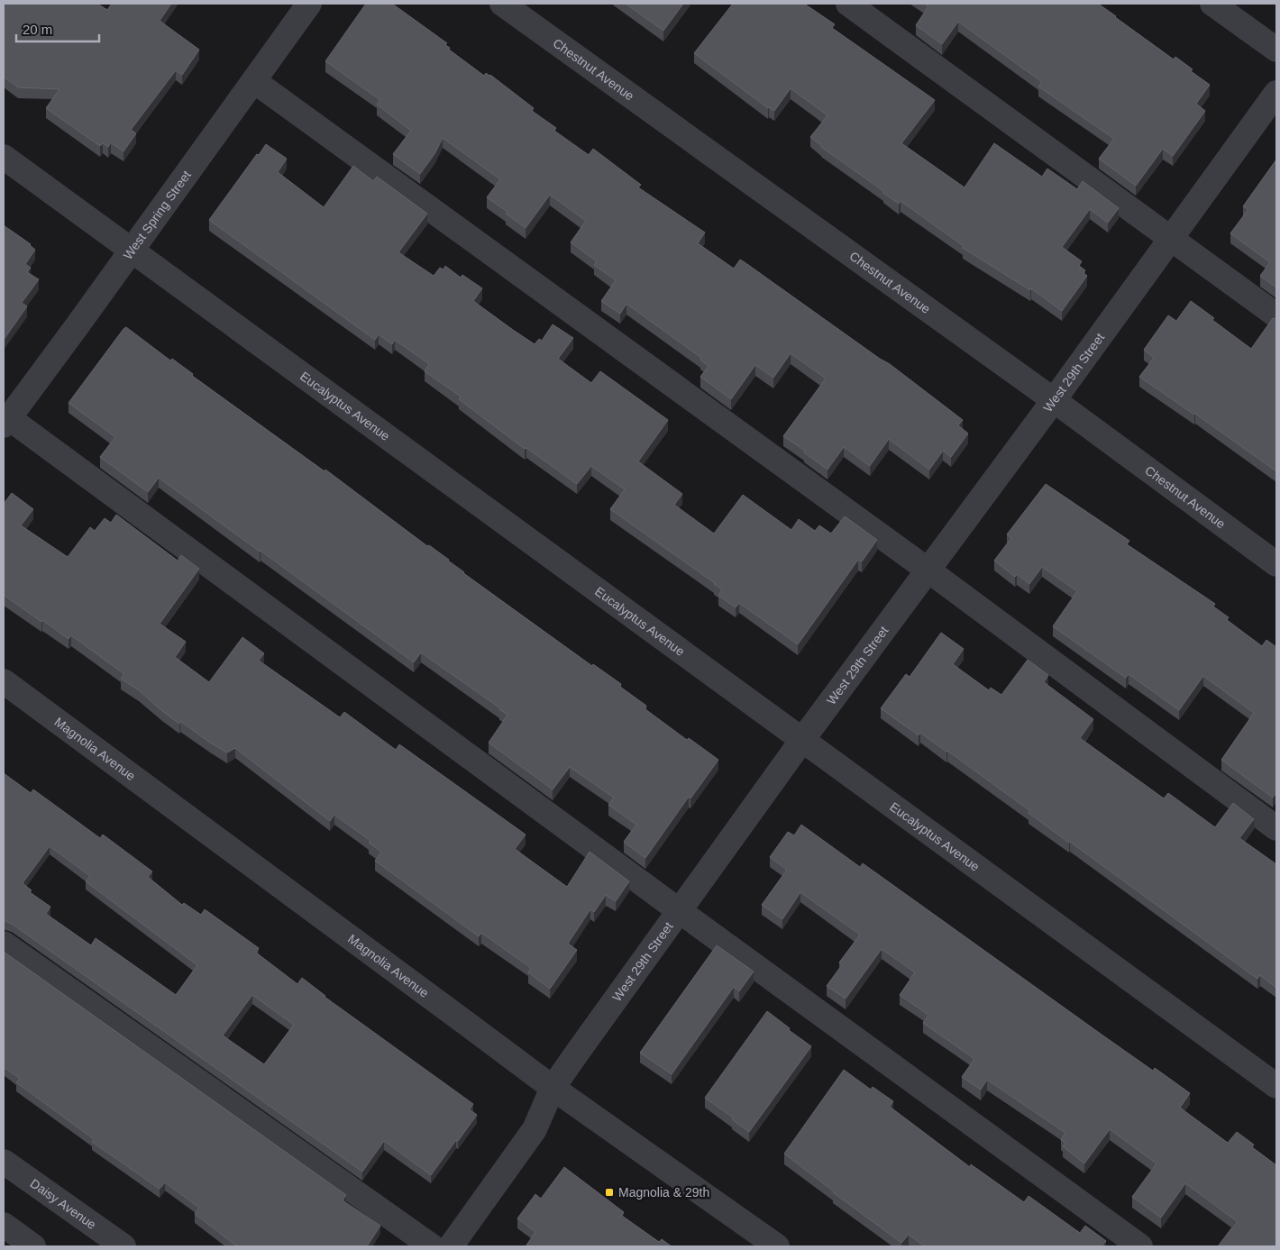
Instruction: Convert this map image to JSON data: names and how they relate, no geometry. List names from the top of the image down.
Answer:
{
  "streets": {
    "street": [
      "Chestnut Avenue",
      "West Spring Street",
      "West 29th Street",
      "Eucalyptus Avenue",
      "Magnolia Avenue",
      "Daisy Avenue"
    ]
  },
  "crossings": [
    ["Chestnut Avenue", "West 29th Street"],
    ["West Spring Street", "Eucalyptus Avenue"],
    ["West 29th Street", "Eucalyptus Avenue"],
    ["West 29th Street", "Magnolia Avenue"]
  ],
  "places": {
    "transit": ["Magnolia & 29th"]
  },
  "scale_bar": "20 m"
}
